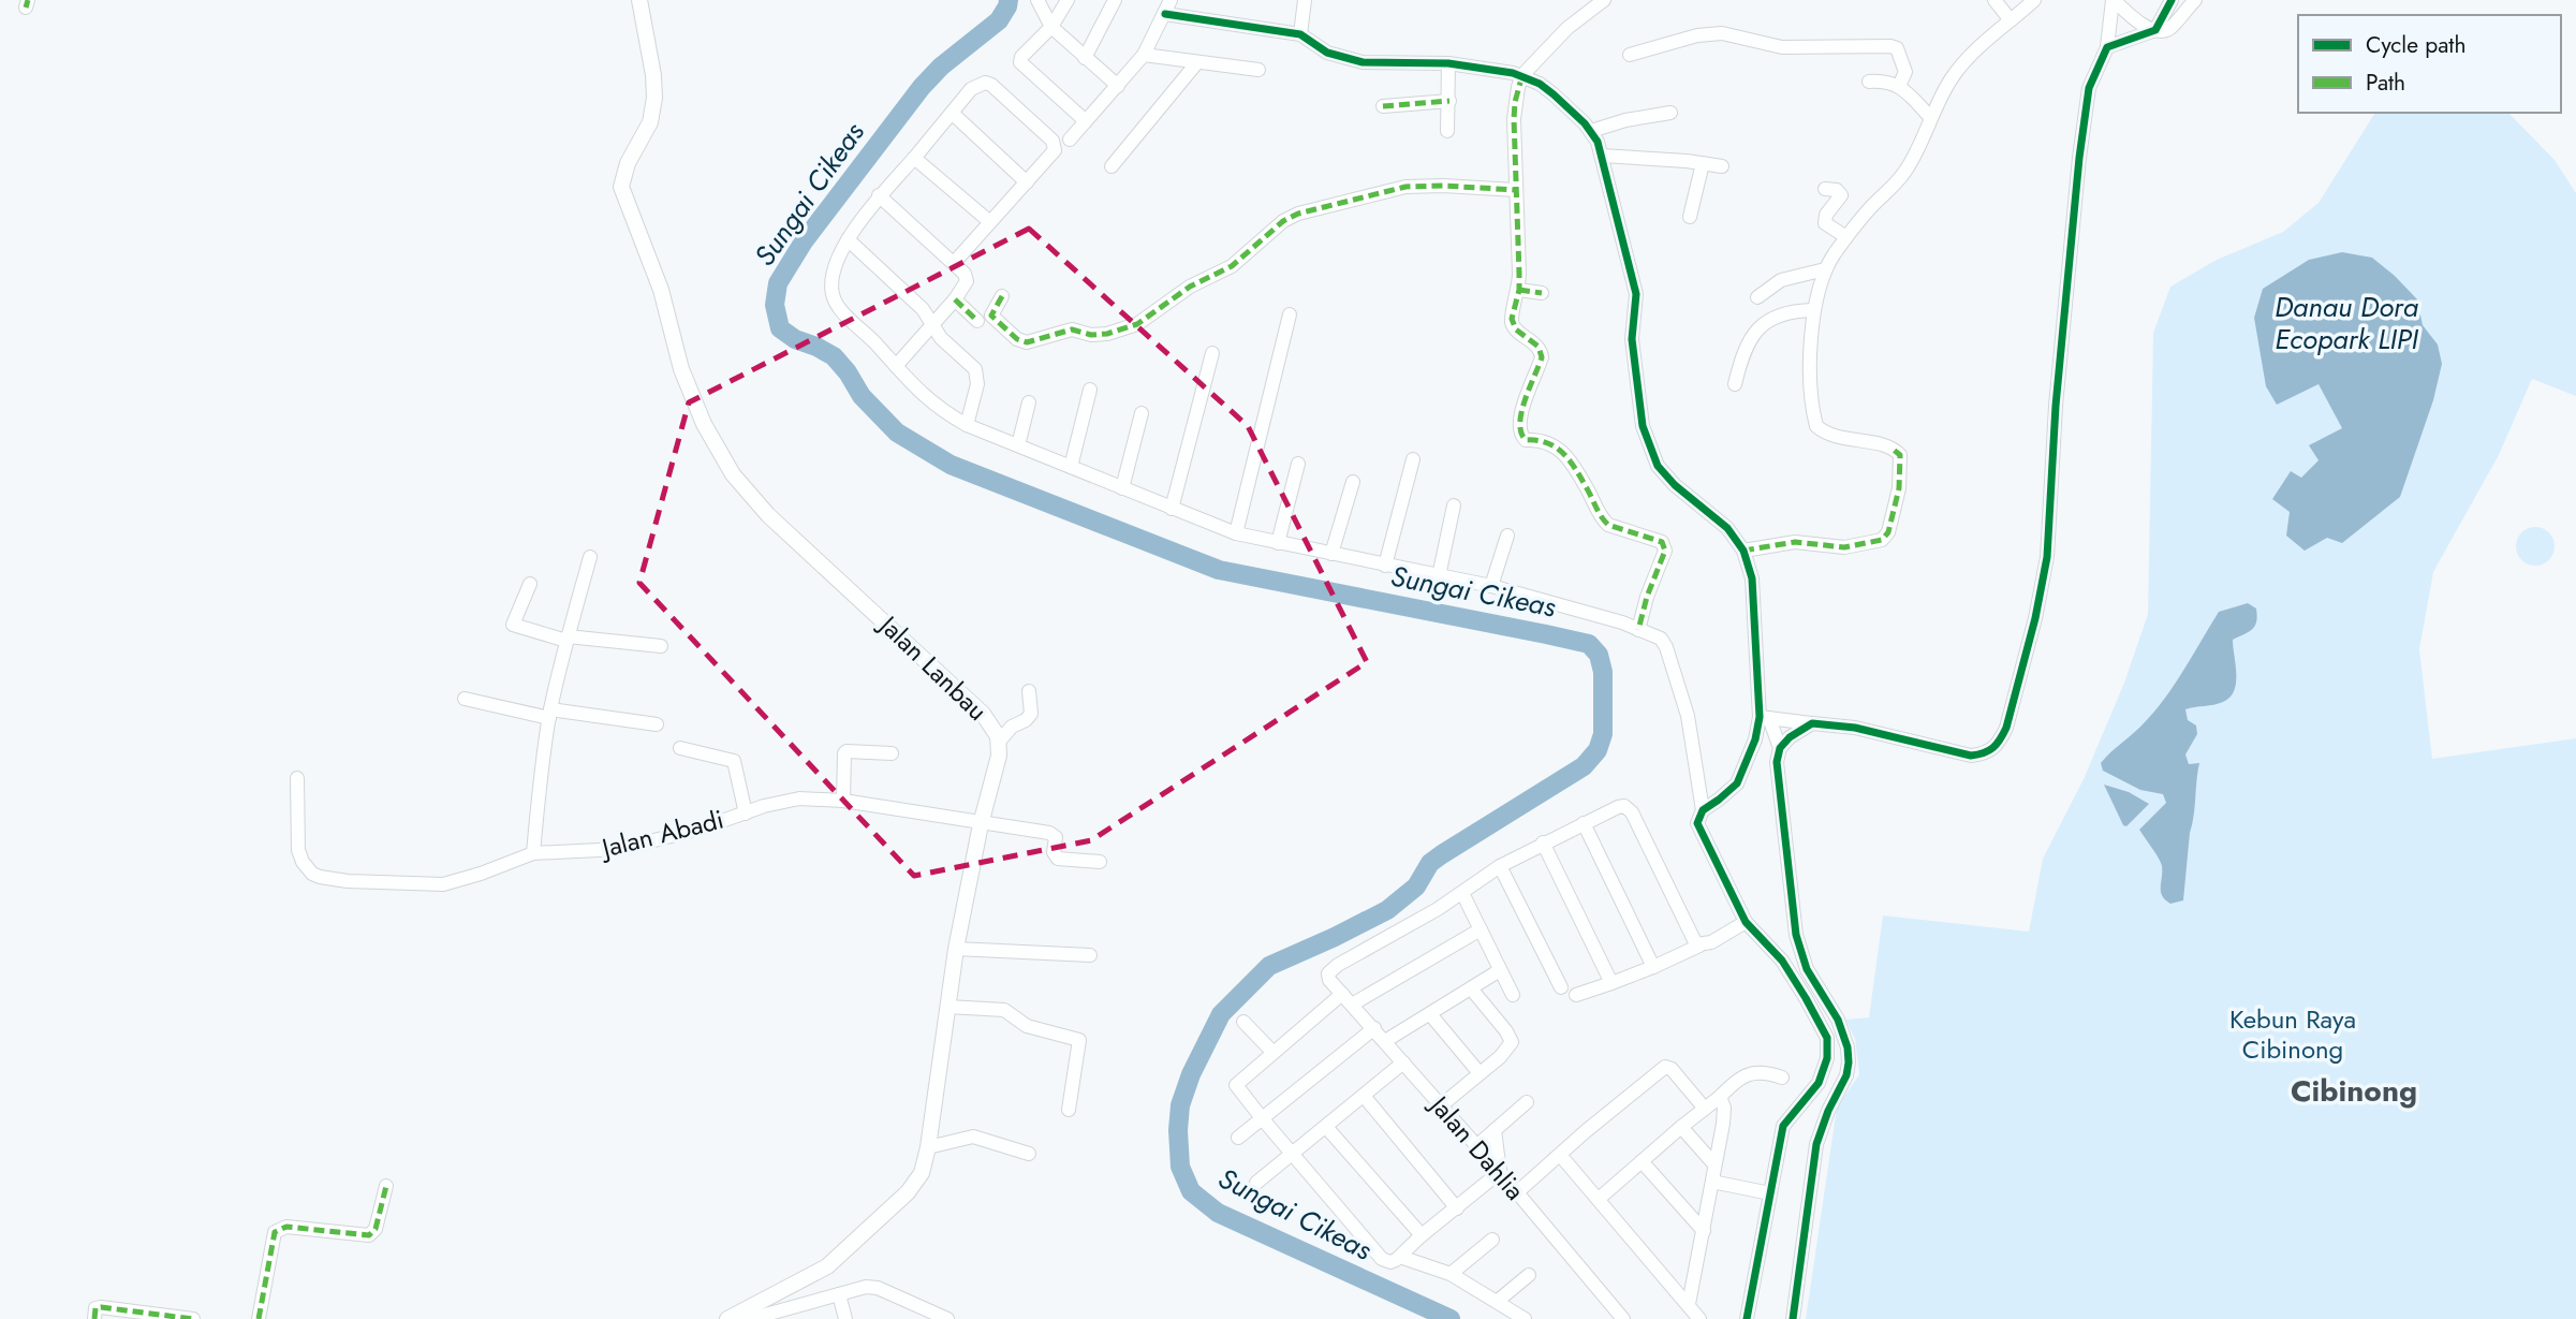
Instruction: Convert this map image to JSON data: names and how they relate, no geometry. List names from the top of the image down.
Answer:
{
  "streets": {
    "street": ["Jalan Lanbau", "Jalan Abadi", "Jalan Dahlia"]
  },
  "crossings": [
    ["Jalan Lanbau", "Jalan Abadi"]
  ],
  "districts": ["Cibinong"],
  "water": ["Sungai Cikeas", "Danau Dora Ecopark LIPI"],
  "parks": ["Kebun Raya Cibinong"],
  "legend": ["Cycle path", "Path"]
}
